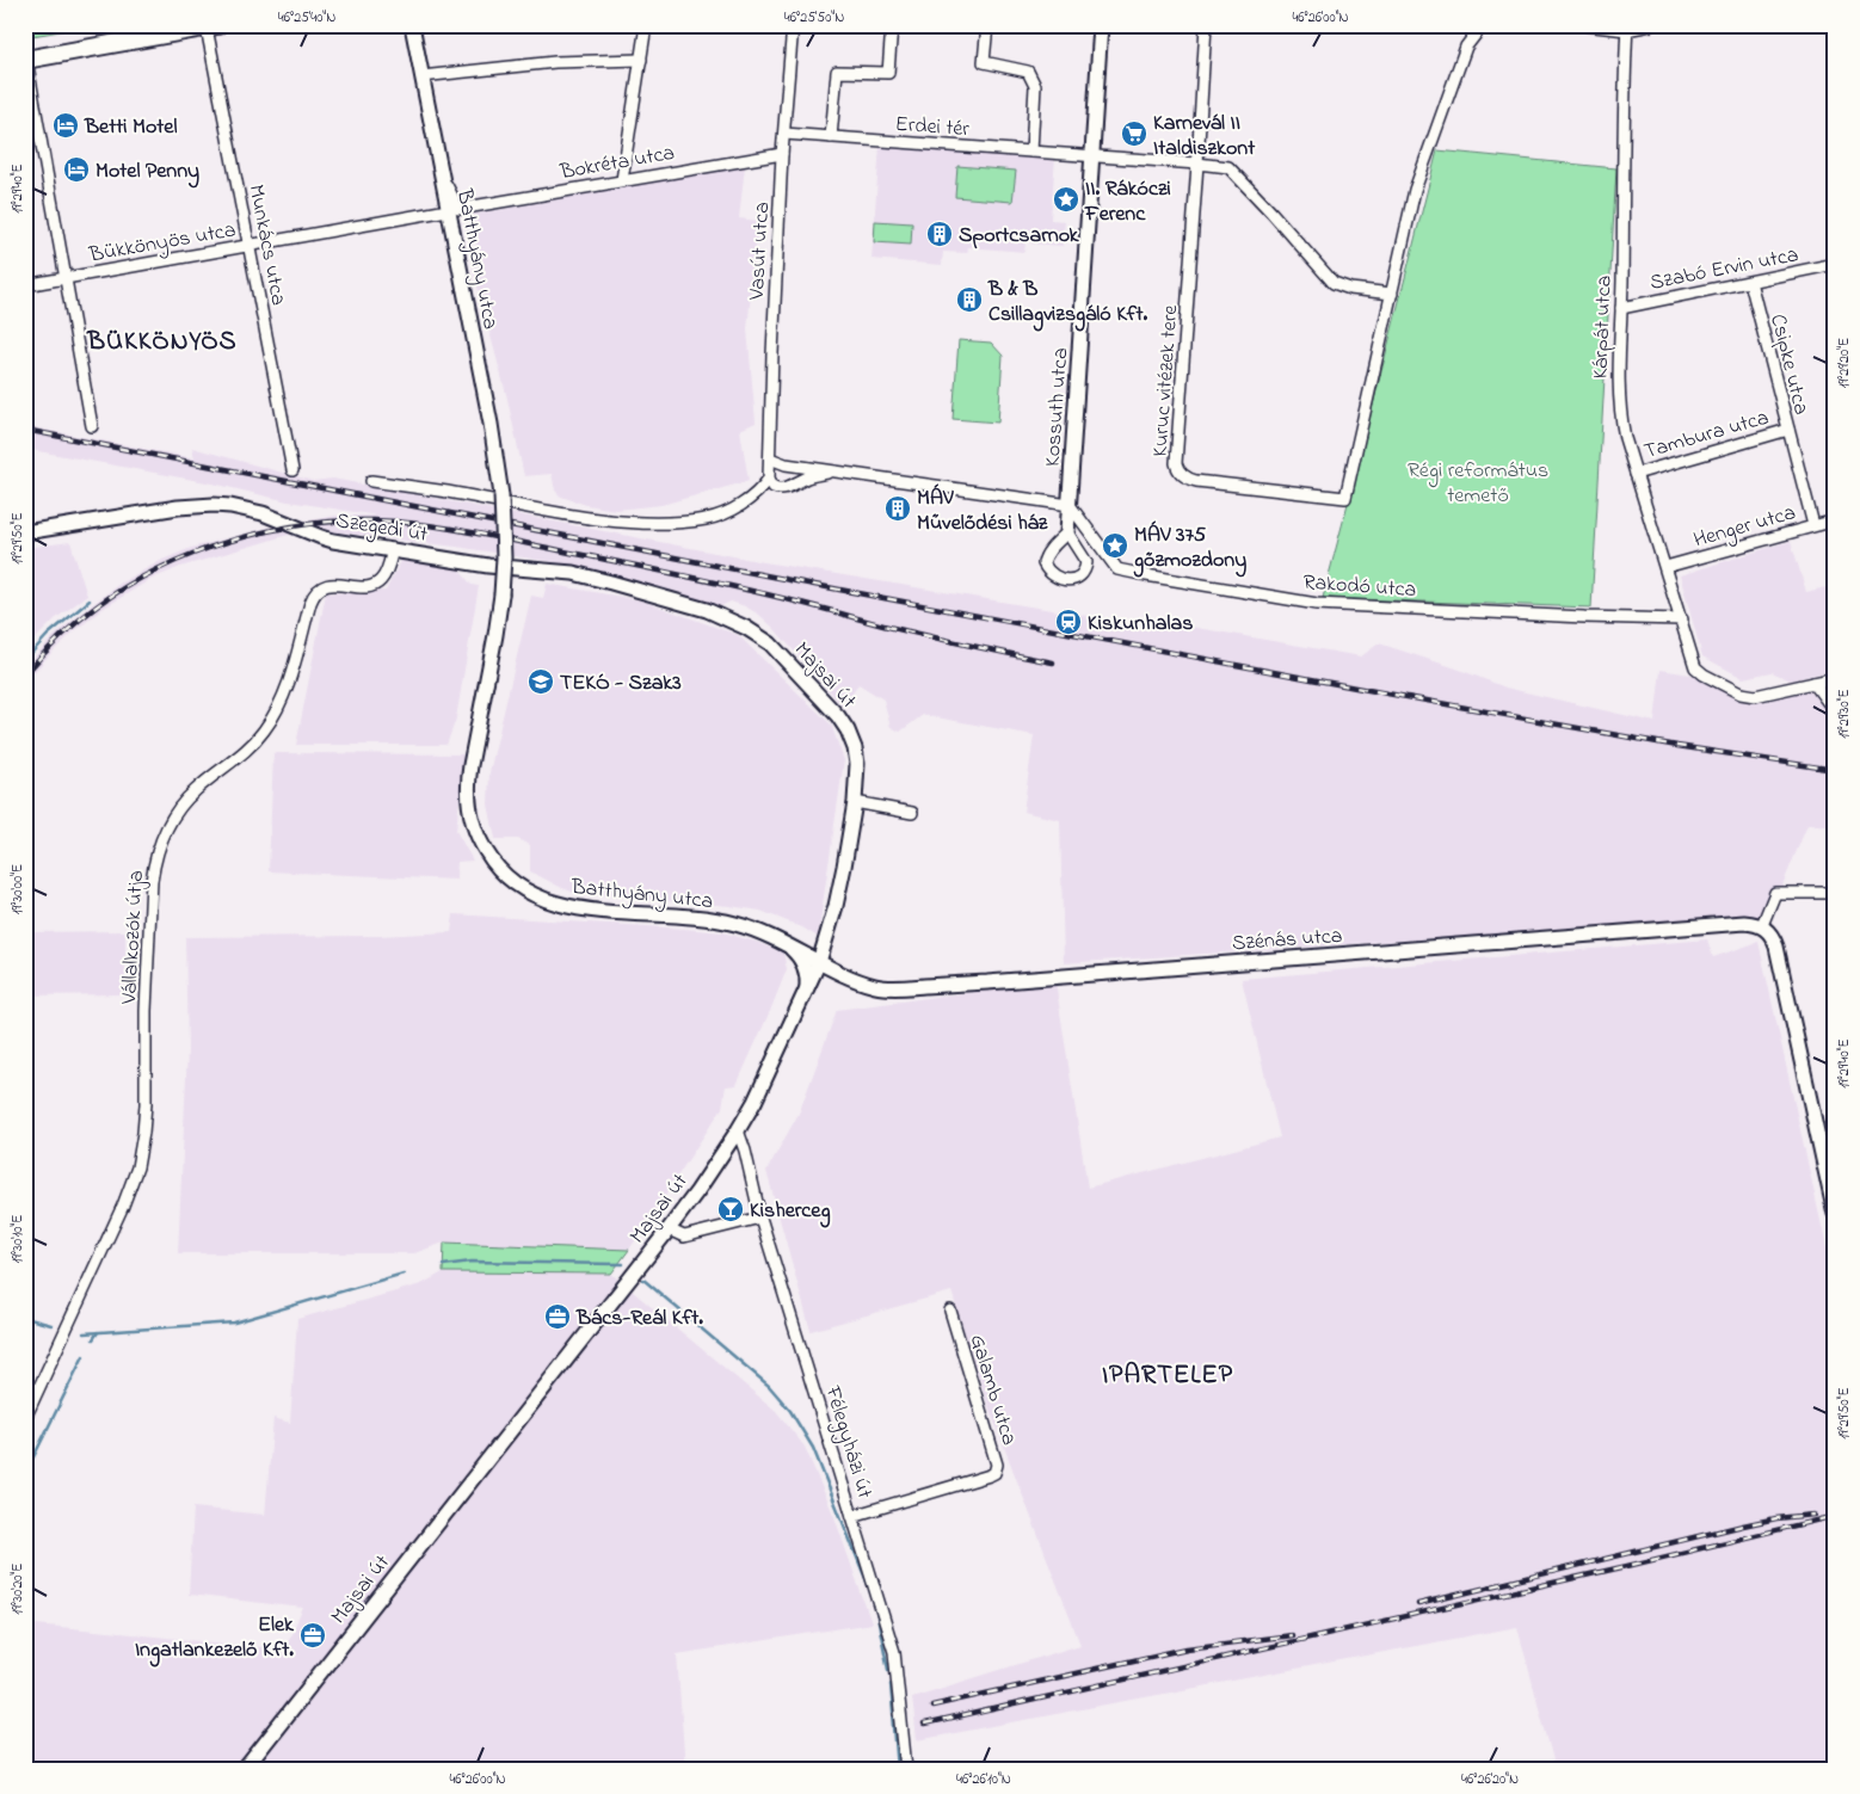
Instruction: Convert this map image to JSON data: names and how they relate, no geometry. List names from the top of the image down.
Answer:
{
  "streets": {
    "main road": [
      "Batthyány utca",
      "Kossuth utca",
      "Szegedi út",
      "Majsai út",
      "Szénás utca"
    ],
    "street": [
      "Erdei tér",
      "Bokréta utca",
      "Bükkönyös utca",
      "Munkács utca",
      "Vasút utca",
      "Szabó Ervin utca",
      "Kárpát utca",
      "Csipke utca",
      "Kuruc vitézek tere",
      "Tambura utca",
      "Henger utca",
      "Rakodó utca",
      "Vállalkozók útja",
      "Galamb utca",
      "Félegyházi út"
    ]
  },
  "crossings": [
    ["Erdei tér", "Vasút utca"],
    ["Erdei tér", "Kossuth utca"],
    ["Bokréta utca", "Bükkönyös utca"],
    ["Bokréta utca", "Vasút utca"],
    ["Bokréta utca", "Batthyány utca"],
    ["Bükkönyös utca", "Munkács utca"],
    ["Bükkönyös utca", "Batthyány utca"],
    ["Batthyány utca", "Majsai út"],
    ["Batthyány utca", "Szénás utca"],
    ["Szabó Ervin utca", "Kárpát utca"],
    ["Szabó Ervin utca", "Csipke utca"],
    ["Kárpát utca", "Tambura utca"],
    ["Kárpát utca", "Henger utca"],
    ["Kárpát utca", "Rakodó utca"],
    ["Csipke utca", "Tambura utca"],
    ["Csipke utca", "Henger utca"],
    ["Kossuth utca", "Rakodó utca"],
    ["Szegedi út", "Majsai út"],
    ["Szegedi út", "Vállalkozók útja"],
    ["Majsai út", "Szénás utca"],
    ["Majsai út", "Félegyházi út"],
    ["Galamb utca", "Félegyházi út"]
  ],
  "districts": ["BÜKKÖNYÖS", "IPARTELEP"],
  "parks": ["Régi református temető"],
  "places": {
    "hotel": ["Betti Motel", "Motel Penny"],
    "supermarket": ["Karnevál II Italdiszkont"],
    "place": ["II. Rákóczi Ferenc", "MÁV 375 gőzmozdony"],
    "building": ["Sportcsarnok", "B & B Csillagvizsgáló Kft.", "MÁV Művelődési ház"],
    "station": ["Kiskunhalas"],
    "school or university": ["TEKÓ - Szak3"],
    "bar": ["Kisherceg"],
    "office": ["Bács-Reál Kft.", "Elek Ingatlankezelő Kft."]
  },
  "coordinates": [
    "46°25'40\"N",
    "46°25'50\"N",
    "46°26'00\"N",
    "19°29'40\"E",
    "19°29'20\"E",
    "19°29'50\"E",
    "19°29'30\"E",
    "19°30'00\"E",
    "19°30'10\"E",
    "19°30'20\"E",
    "46°26'10\"N",
    "46°26'20\"N"
  ]
}
